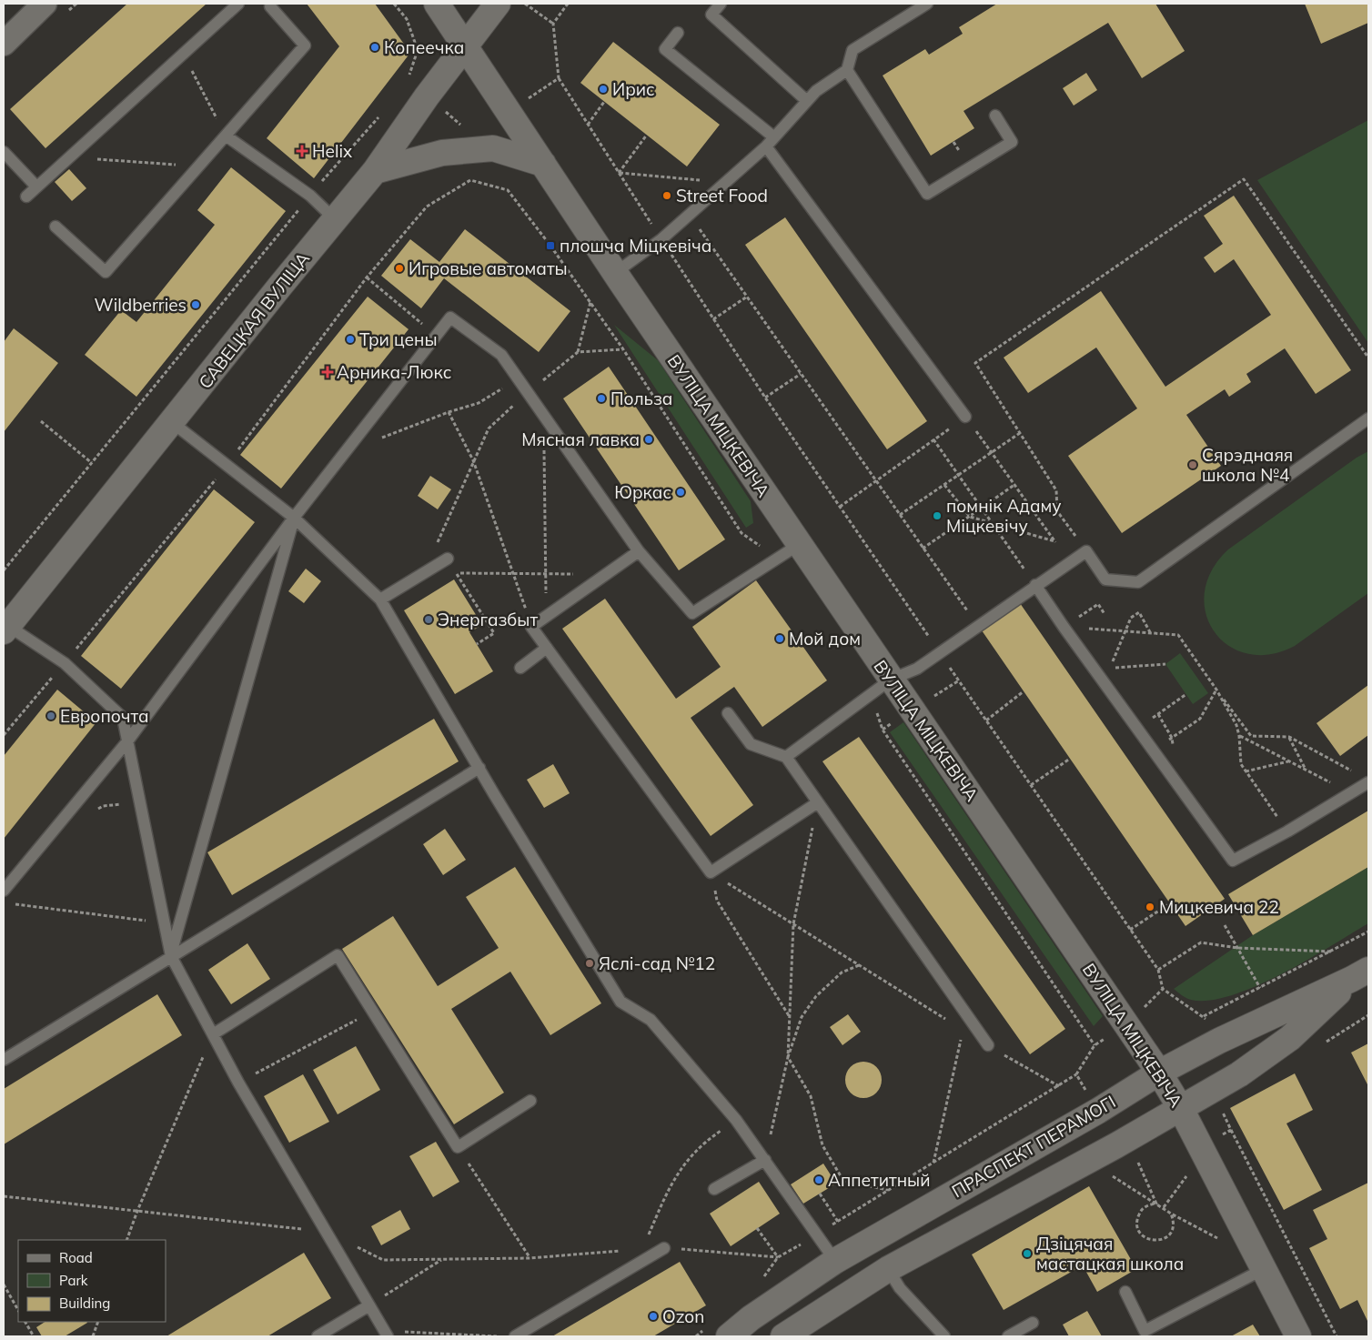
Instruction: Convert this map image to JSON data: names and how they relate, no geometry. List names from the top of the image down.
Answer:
{
  "streets": {
    "main road": ["САВЕЦКАЯ ВУЛІЦА", "ВУЛІЦА МІЦКЕВІЧА", "ПРАСПЕКТ ПЕРАМОГІ"]
  },
  "crossings": [
    ["САВЕЦКАЯ ВУЛІЦА", "ВУЛІЦА МІЦКЕВІЧА"],
    ["ВУЛІЦА МІЦКЕВІЧА", "ПРАСПЕКТ ПЕРАМОГІ"]
  ],
  "places": {
    "other": [
      "Копеечка",
      "Ирис",
      "Street Food",
      "Игровые автоматы",
      "Wildberries",
      "Три цены",
      "Польза",
      "Мясная лавка",
      "Сярэднаяя школа №4",
      "Юркас",
      "помнік Адаму Міцкевічу",
      "Энергазбыт",
      "Мой дом",
      "Европочта",
      "Мицкевича 22",
      "Яслі-сад №12",
      "Аппетитный",
      "Дзіцячая мастацкая школа",
      "Ozon"
    ],
    "health": ["Helix", "Арника-Люкс"],
    "transit": ["плошча Міцкевіча"]
  },
  "legend": ["Road", "Park", "Building"]
}
